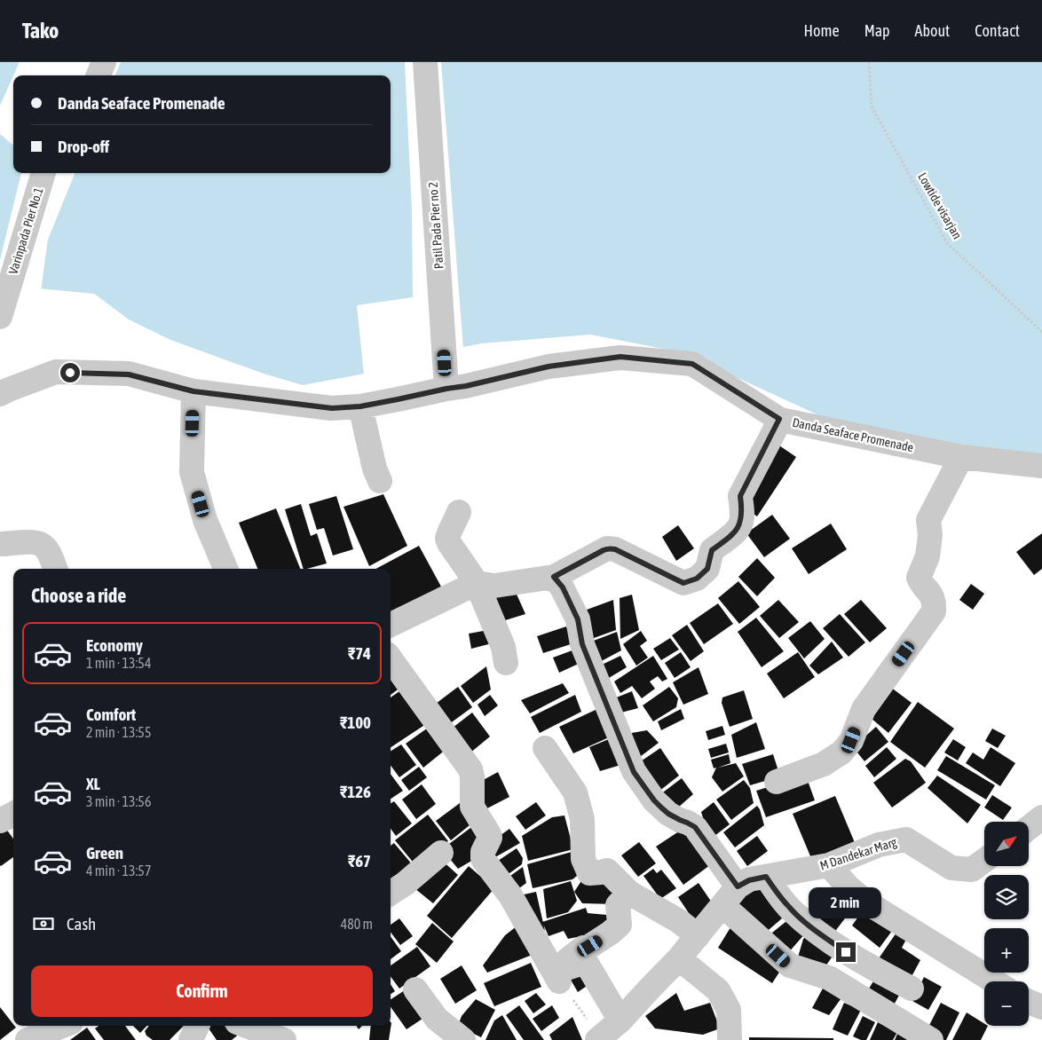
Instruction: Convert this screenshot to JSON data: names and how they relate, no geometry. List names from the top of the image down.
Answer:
{
  "streets": {
    "street": [
      "Patil Pada Pier no 2",
      "Varinpada Pier No.1",
      "Danda Seaface Promenade",
      "M Dandekar Marg"
    ],
    "path": ["Lowtide visarjan"]
  },
  "crossings": [
    ["Patil Pada Pier no 2", "Danda Seaface Promenade"]
  ],
  "north": "top right",
  "page": {
    "header": "Tako",
    "nav": [
      "Home",
      "Map",
      "About",
      "Contact"
    ],
    "banner": ["Danda Seaface Promenade", "Drop-off"],
    "heading": "Choose a ride",
    "list": [
      {
        "name": "Economy",
        "note": "1 min · 13:54",
        "value": "₹74"
      },
      {
        "name": "Comfort",
        "note": "2 min · 13:55",
        "value": "₹100"
      },
      {
        "name": "XL",
        "note": "3 min · 13:56",
        "value": "₹126"
      },
      {
        "name": "Green",
        "note": "4 min · 13:57",
        "value": "₹67"
      }
    ],
    "map_buttons": ["+", "−"],
    "bubble": "2 min",
    "pay": ["Cash", "480 m"],
    "buttons": "Confirm"
  }
}
